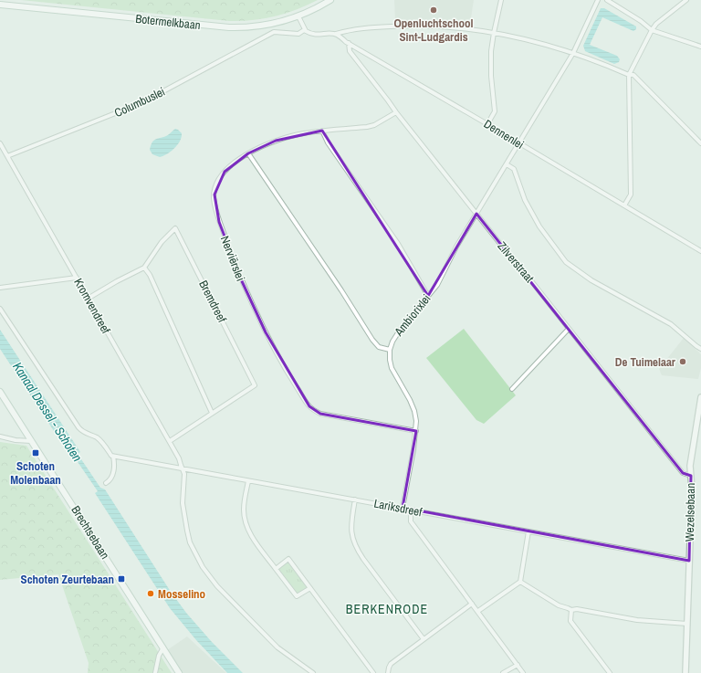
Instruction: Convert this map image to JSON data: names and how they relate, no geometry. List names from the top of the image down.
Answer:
{
  "streets": {
    "main road": ["Botermelkbaan", "Brechtsebaan"],
    "street": [
      "Columbuslei",
      "Dennenlei",
      "Nerviërslei",
      "Zilverstraat",
      "Bremdreef",
      "Kromvendreef",
      "Ambiorixlei",
      "Lariksdreef",
      "Wezelsebaan"
    ]
  },
  "crossings": [
    ["Columbuslei", "Kromvendreef"],
    ["Dennenlei", "Zilverstraat"],
    ["Dennenlei", "Ambiorixlei"],
    ["Nerviërslei", "Zilverstraat"],
    ["Nerviërslei", "Ambiorixlei"],
    ["Zilverstraat", "Ambiorixlei"],
    ["Zilverstraat", "Wezelsebaan"],
    ["Bremdreef", "Kromvendreef"],
    ["Kromvendreef", "Lariksdreef"],
    ["Ambiorixlei", "Lariksdreef"],
    ["Lariksdreef", "Wezelsebaan"]
  ],
  "districts": ["BERKENRODE"],
  "water": ["Kanaal Dessel - Schoten"],
  "places": {
    "other": ["Openluchtschool Sint-Ludgardis", "De Tuimelaar", "Mosselino"],
    "transit": ["Schoten Molenbaan", "Schoten Zeurtebaan"]
  }
}
